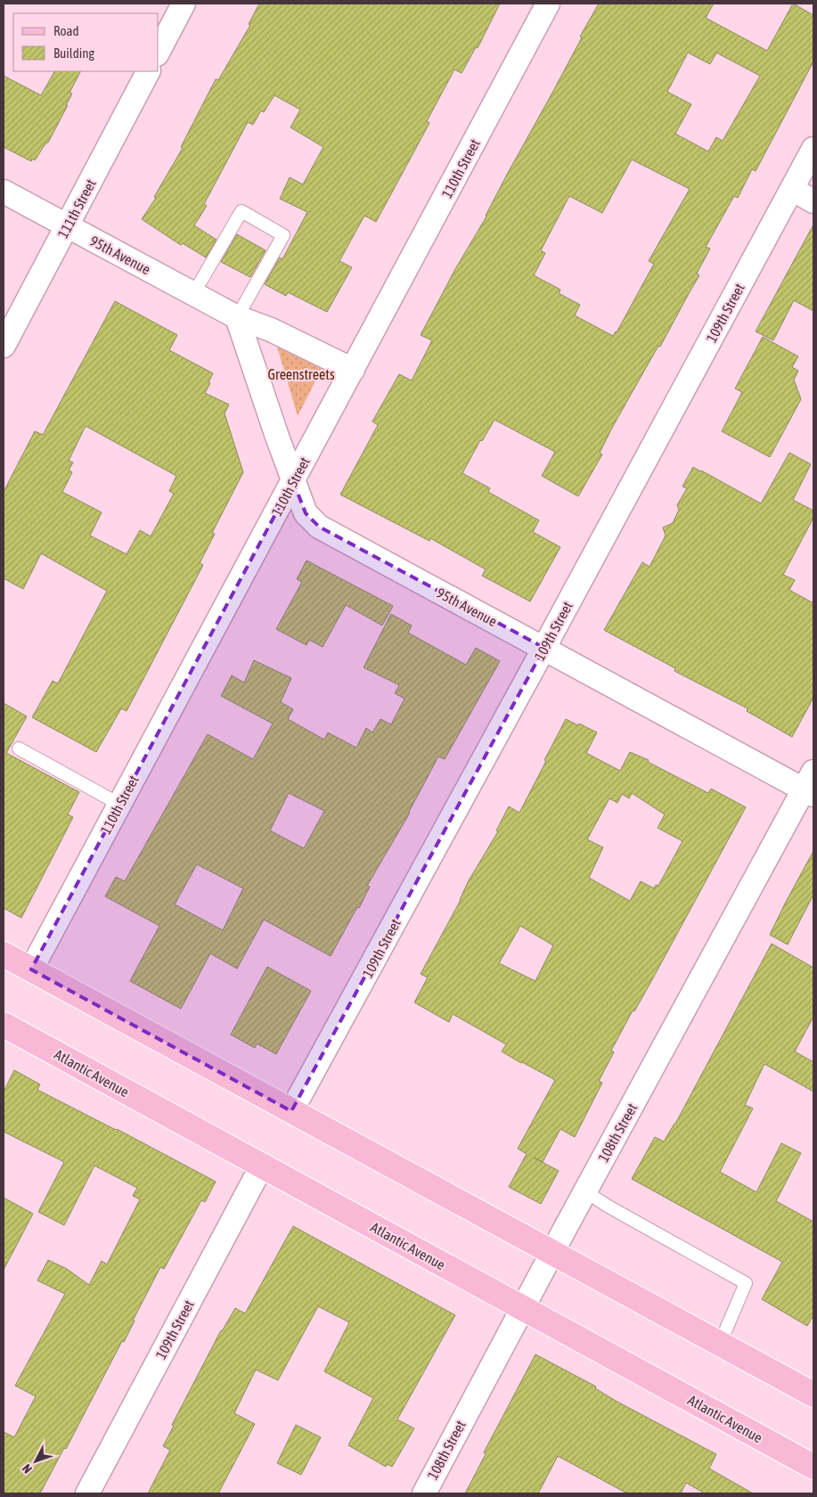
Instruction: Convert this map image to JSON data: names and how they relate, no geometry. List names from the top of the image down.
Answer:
{
  "streets": {
    "main road": ["Atlantic Avenue"],
    "street": [
      "110th Street",
      "111th Street",
      "95th Avenue",
      "109th Street",
      "108th Street"
    ]
  },
  "crossings": [
    ["110th Street", "95th Avenue"],
    ["111th Street", "95th Avenue"],
    ["95th Avenue", "109th Street"],
    ["95th Avenue", "108th Street"],
    ["109th Street", "Atlantic Avenue"],
    ["Atlantic Avenue", "108th Street"]
  ],
  "parks": ["Greenstreets"],
  "legend": ["Road", "Building"],
  "north": "bottom left"
}
